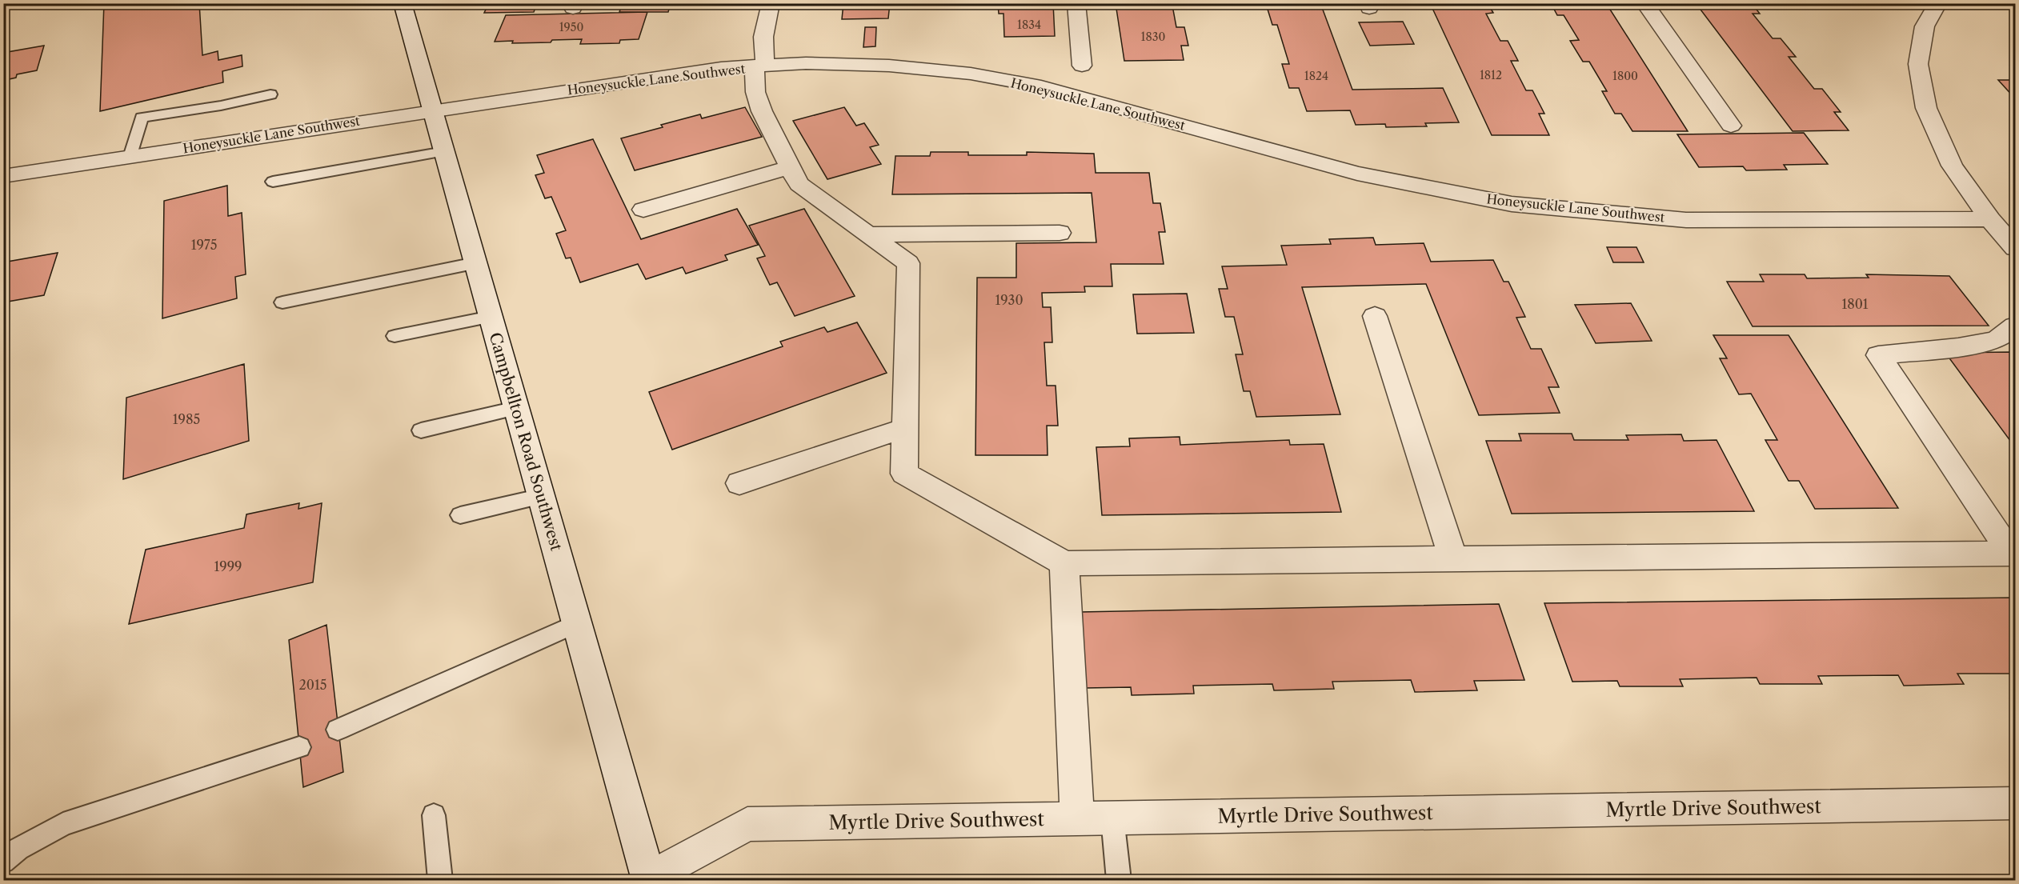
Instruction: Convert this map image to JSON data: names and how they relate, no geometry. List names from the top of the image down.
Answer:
{
  "streets": {
    "street": ["Honeysuckle Lane Southwest", "Campbellton Road Southwest", "Myrtle Drive Southwest"]
  },
  "crossings": [
    ["Honeysuckle Lane Southwest", "Campbellton Road Southwest"],
    ["Campbellton Road Southwest", "Myrtle Drive Southwest"]
  ],
  "house_numbers": [
    "1834",
    "1950",
    "1830",
    "1812",
    "1824",
    "1800",
    "1975",
    "1930",
    "1801",
    "1985",
    "1999",
    "2015"
  ]
}
